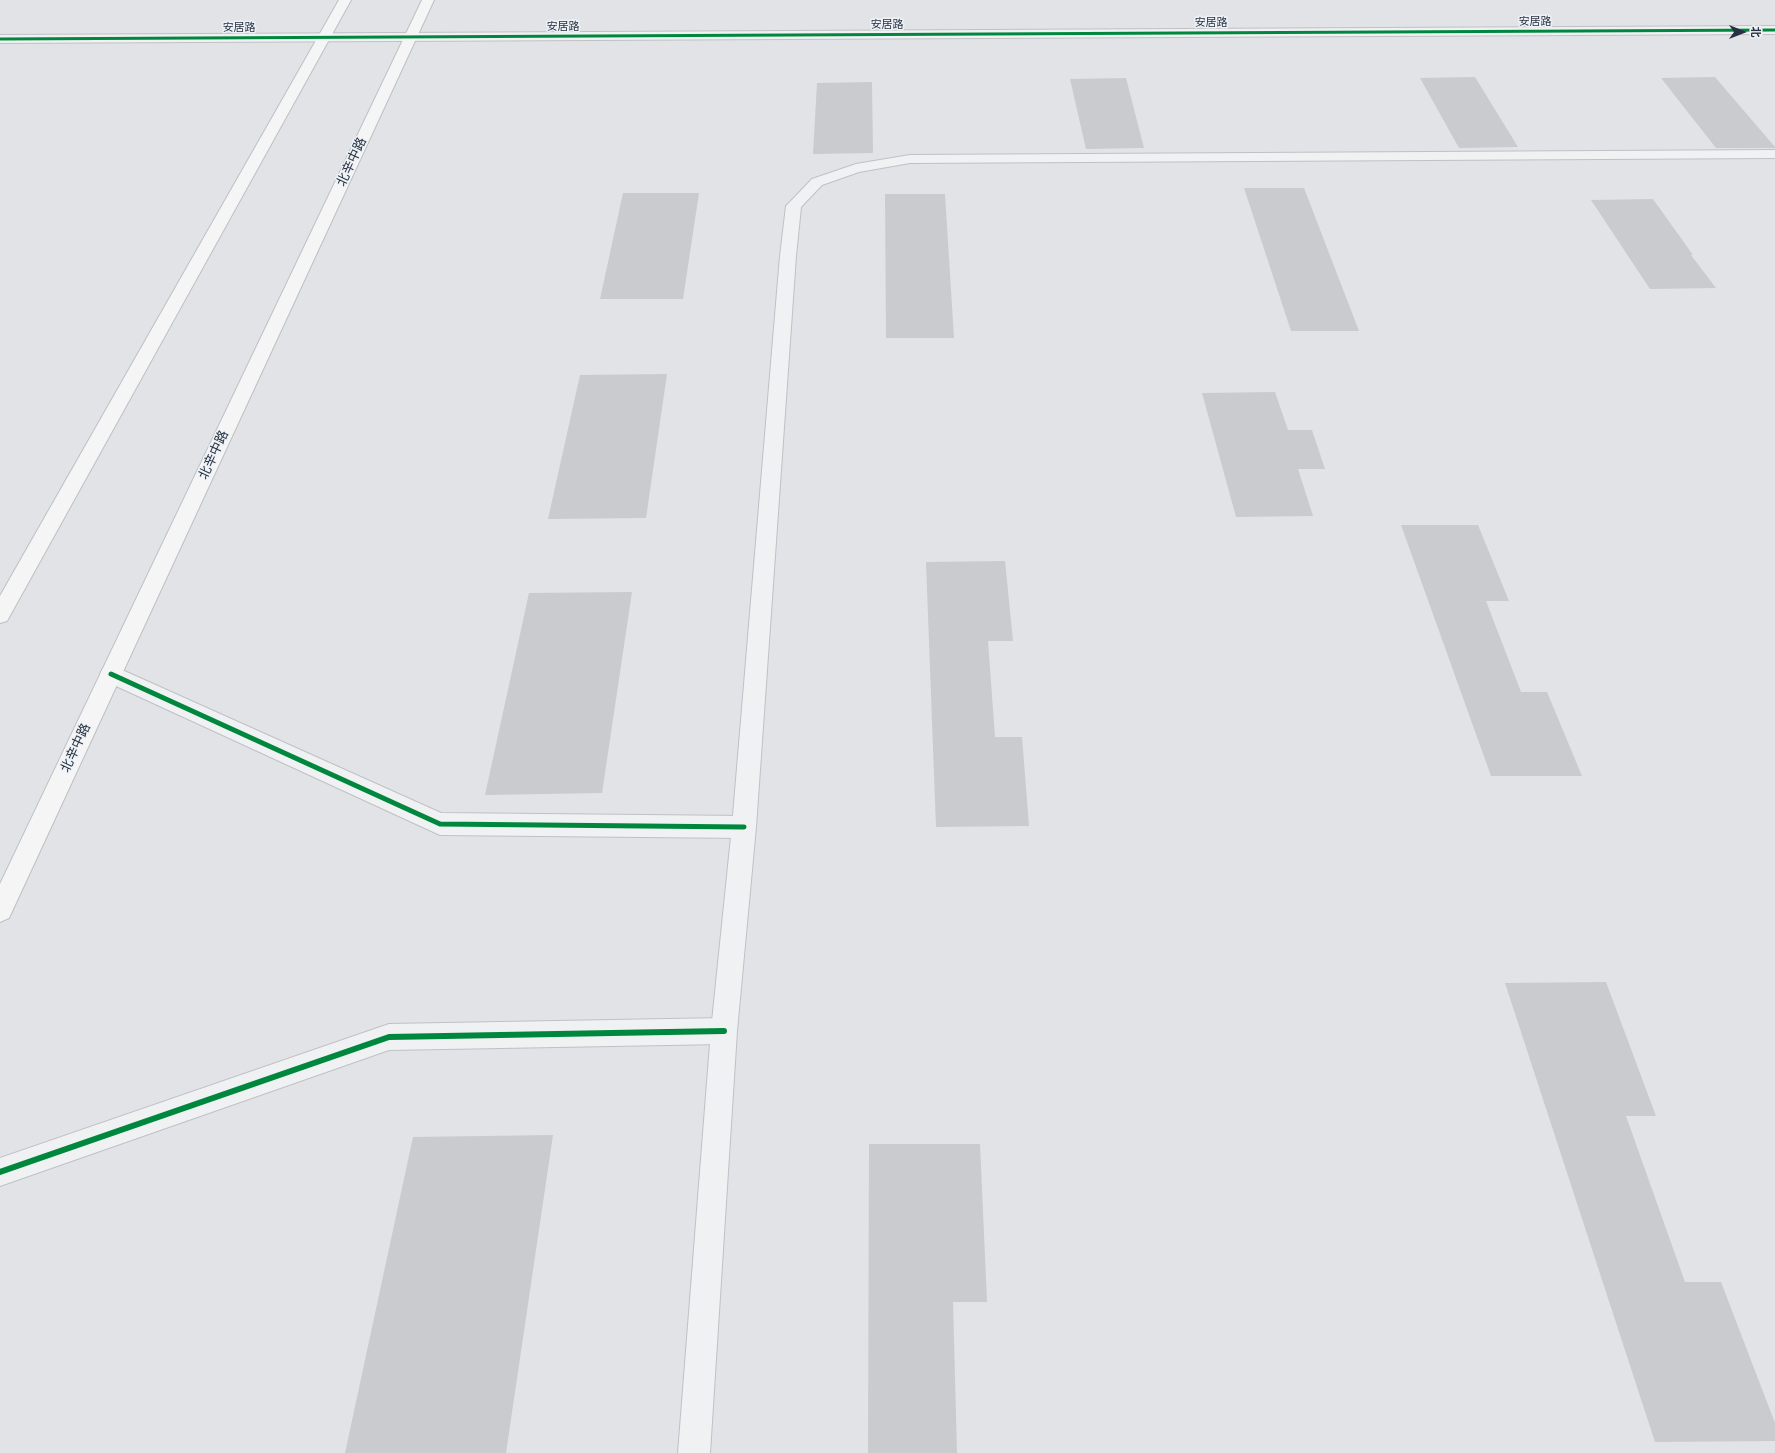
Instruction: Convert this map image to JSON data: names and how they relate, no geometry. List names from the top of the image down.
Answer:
{
  "streets": {
    "main road": ["北辛中路"],
    "street": ["安居路"]
  },
  "crossings": [
    ["安居路", "北辛中路"]
  ],
  "north": "right"
}
